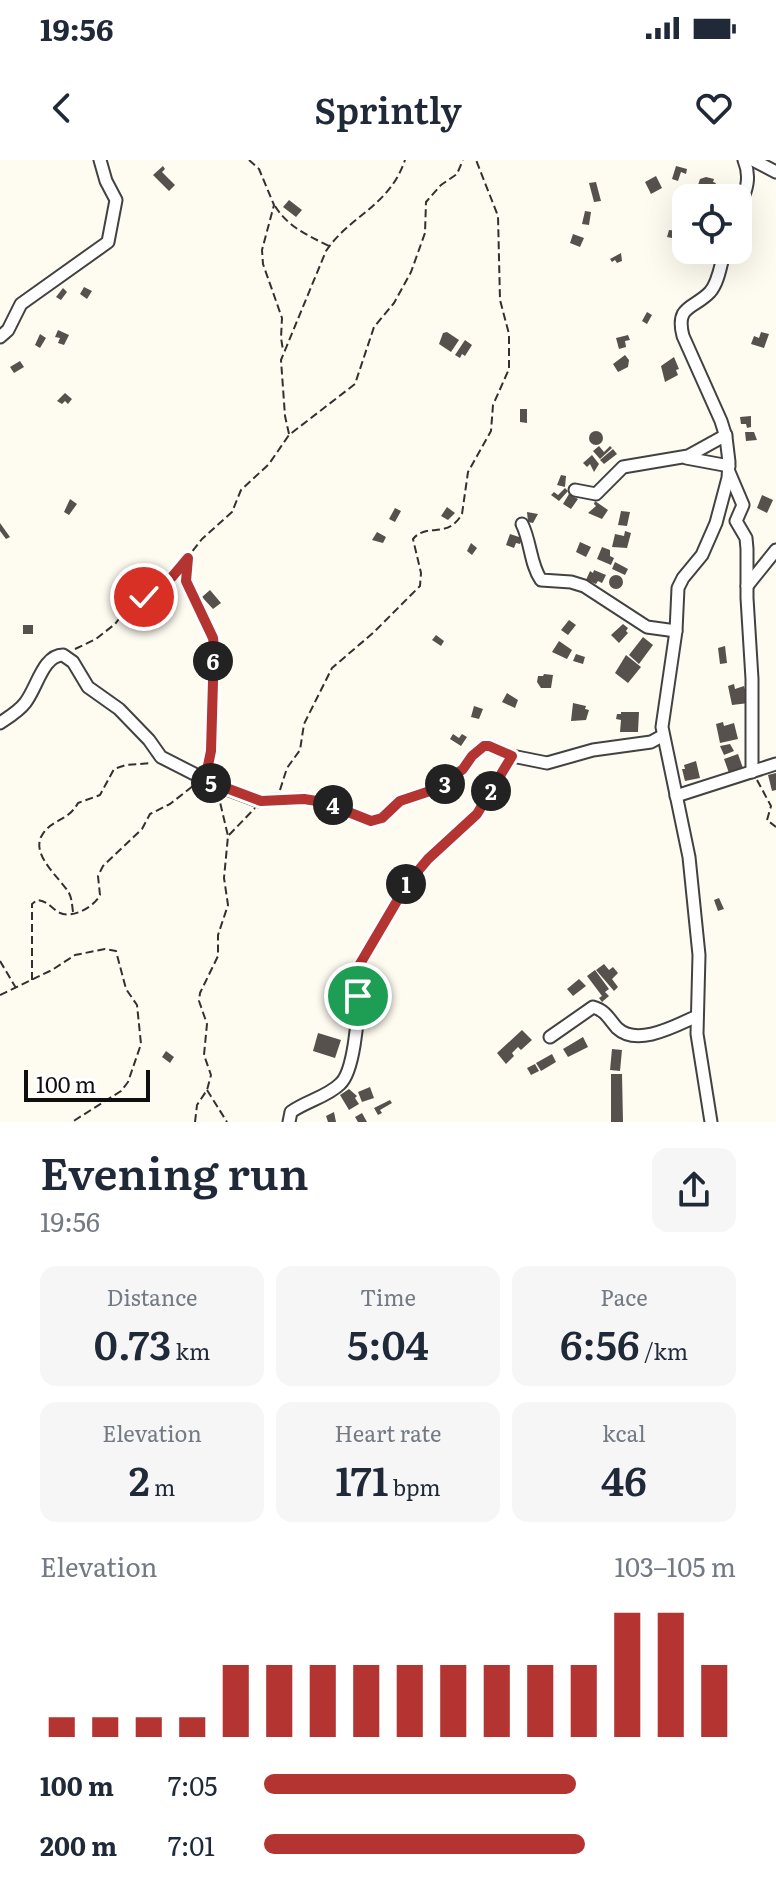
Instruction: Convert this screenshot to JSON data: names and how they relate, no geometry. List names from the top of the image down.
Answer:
{
  "scale_bar": "100 m",
  "page": {
    "status": "19:56",
    "header": "Sprintly",
    "pins": [
      "6",
      "5",
      "3",
      "2",
      "4",
      "1"
    ],
    "scale": "100 m",
    "heading": ["Evening run", "19:56"],
    "stats": [
      ["Distance", "0.73 km"],
      ["Time", "5:04"],
      ["Pace", "6:56 /km"],
      ["Elevation", "2 m"],
      ["Heart rate", "171 bpm"],
      ["kcal", "46"]
    ],
    "chart": ["Elevation", "103–105 m"],
    "list": [
      {
        "name": "100 m",
        "note": "7:05"
      },
      {
        "name": "200 m",
        "note": "7:01"
      }
    ]
  }
}
